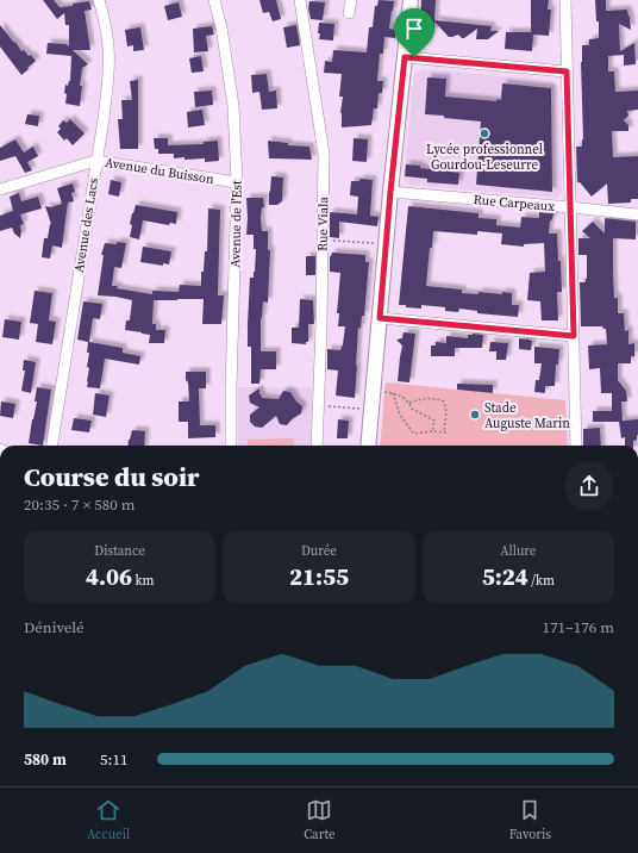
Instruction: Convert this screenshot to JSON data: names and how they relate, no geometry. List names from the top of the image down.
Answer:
{
  "streets": {
    "street": [
      "Avenue du Buisson",
      "Rue Carpeaux",
      "Avenue de l'Est",
      "Rue Viala",
      "Avenue des Lacs"
    ]
  },
  "crossings": [
    ["Avenue du Buisson", "Avenue de l'Est"],
    ["Avenue du Buisson", "Avenue des Lacs"]
  ],
  "places": ["Lycée professionnel Gourdou-Leseurre", "Stade Auguste Marin"],
  "page": {
    "heading": ["Course du soir", "20:35 · 7 × 580 m"],
    "stats": [
      ["Distance", "4.06 km"],
      ["Durée", "21:55"],
      ["Allure", "5:24 /km"]
    ],
    "chart": ["Dénivelé", "171–176 m"],
    "list": [
      {
        "name": "580 m",
        "note": "5:11"
      }
    ],
    "tabs": ["Accueil", "Carte", "Favoris"]
  }
}
